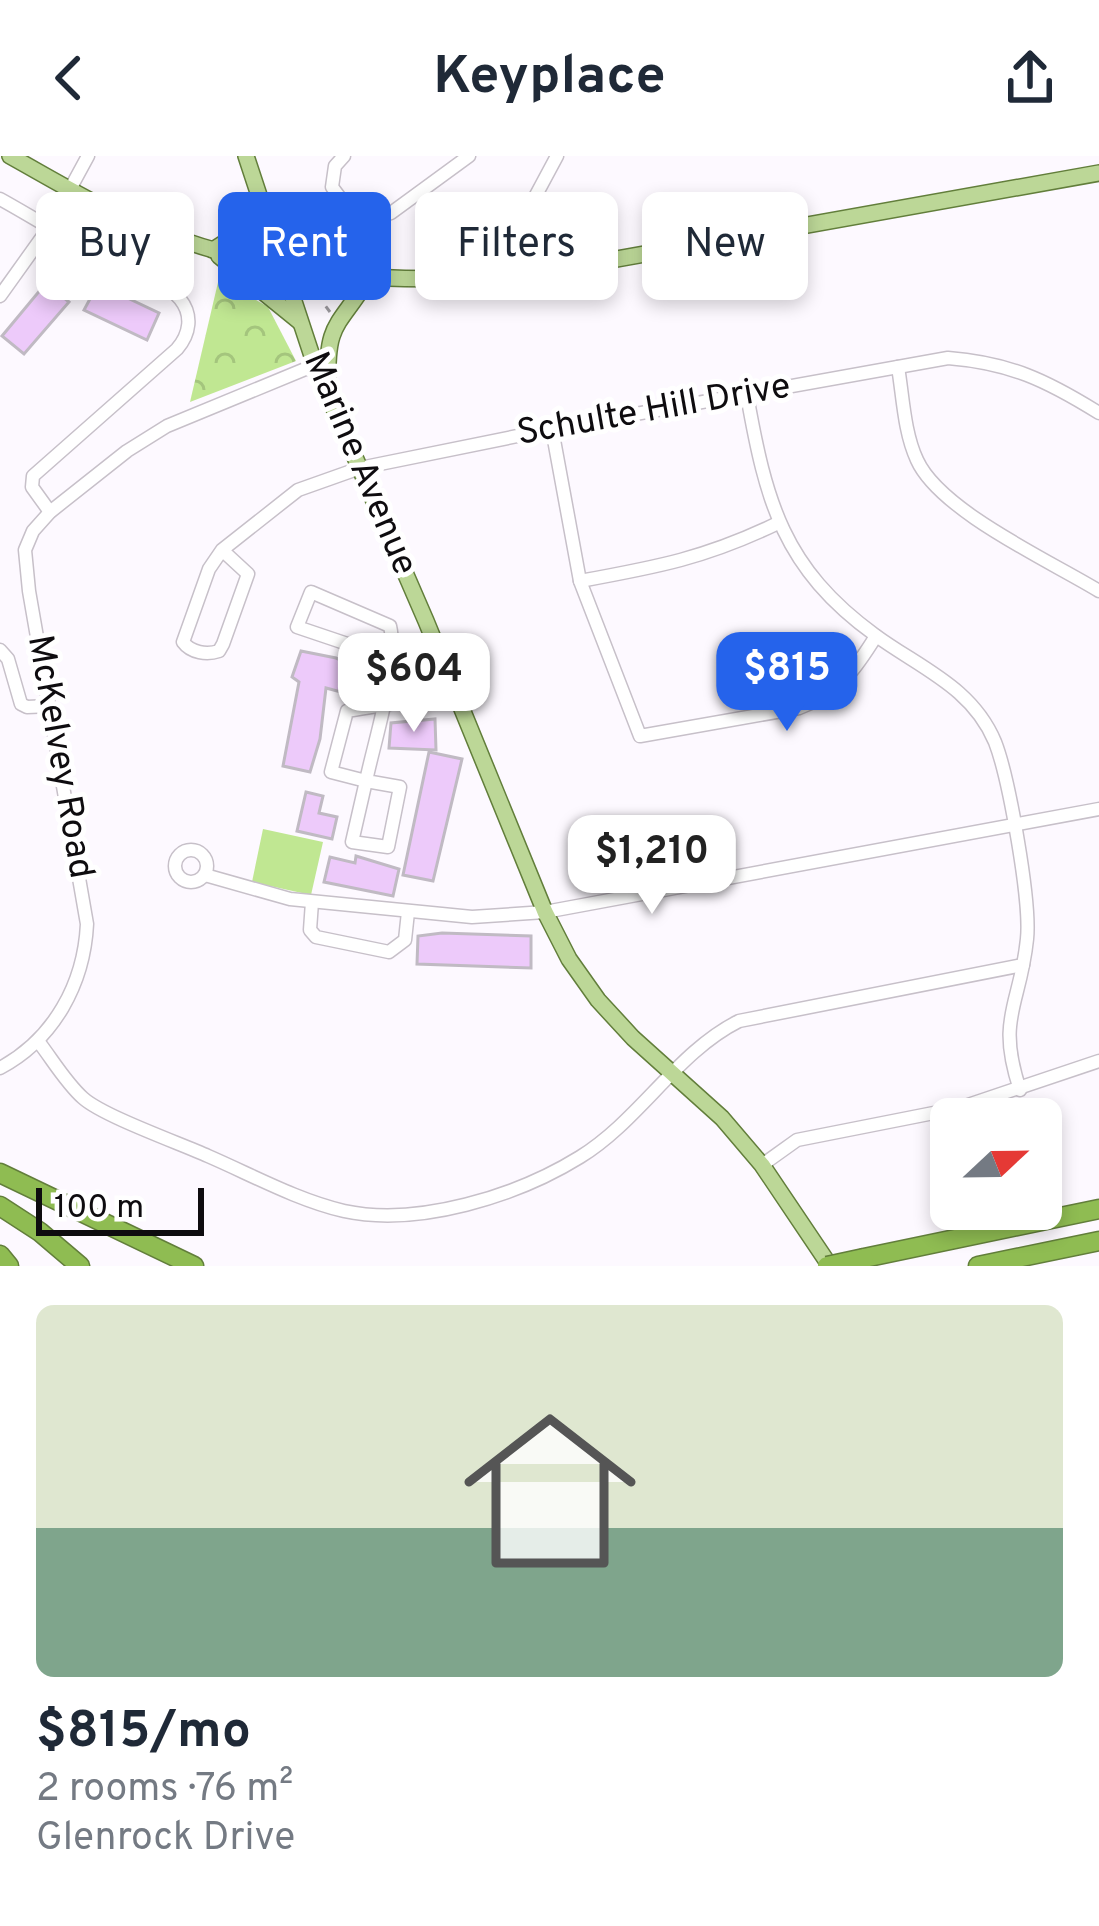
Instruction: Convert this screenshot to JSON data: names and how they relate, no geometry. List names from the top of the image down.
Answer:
{
  "streets": {
    "main road": ["Marine Avenue"],
    "street": ["Schulte Hill Drive", "McKelvey Road"]
  },
  "crossings": [
    ["Schulte Hill Drive", "Marine Avenue"],
    ["Marine Avenue", "McKelvey Road"]
  ],
  "scale_bar": "100 m",
  "north": "right",
  "page": {
    "header": "Keyplace",
    "chip": [
      "Buy",
      "Rent",
      "Filters",
      "New"
    ],
    "price": ["$815", "$604", "$1,210"],
    "scale": "100 m",
    "list": [
      {
        "name": "$815/mo",
        "note": "2 rooms · 76 m² · Glenrock Drive"
      }
    ]
  }
}
